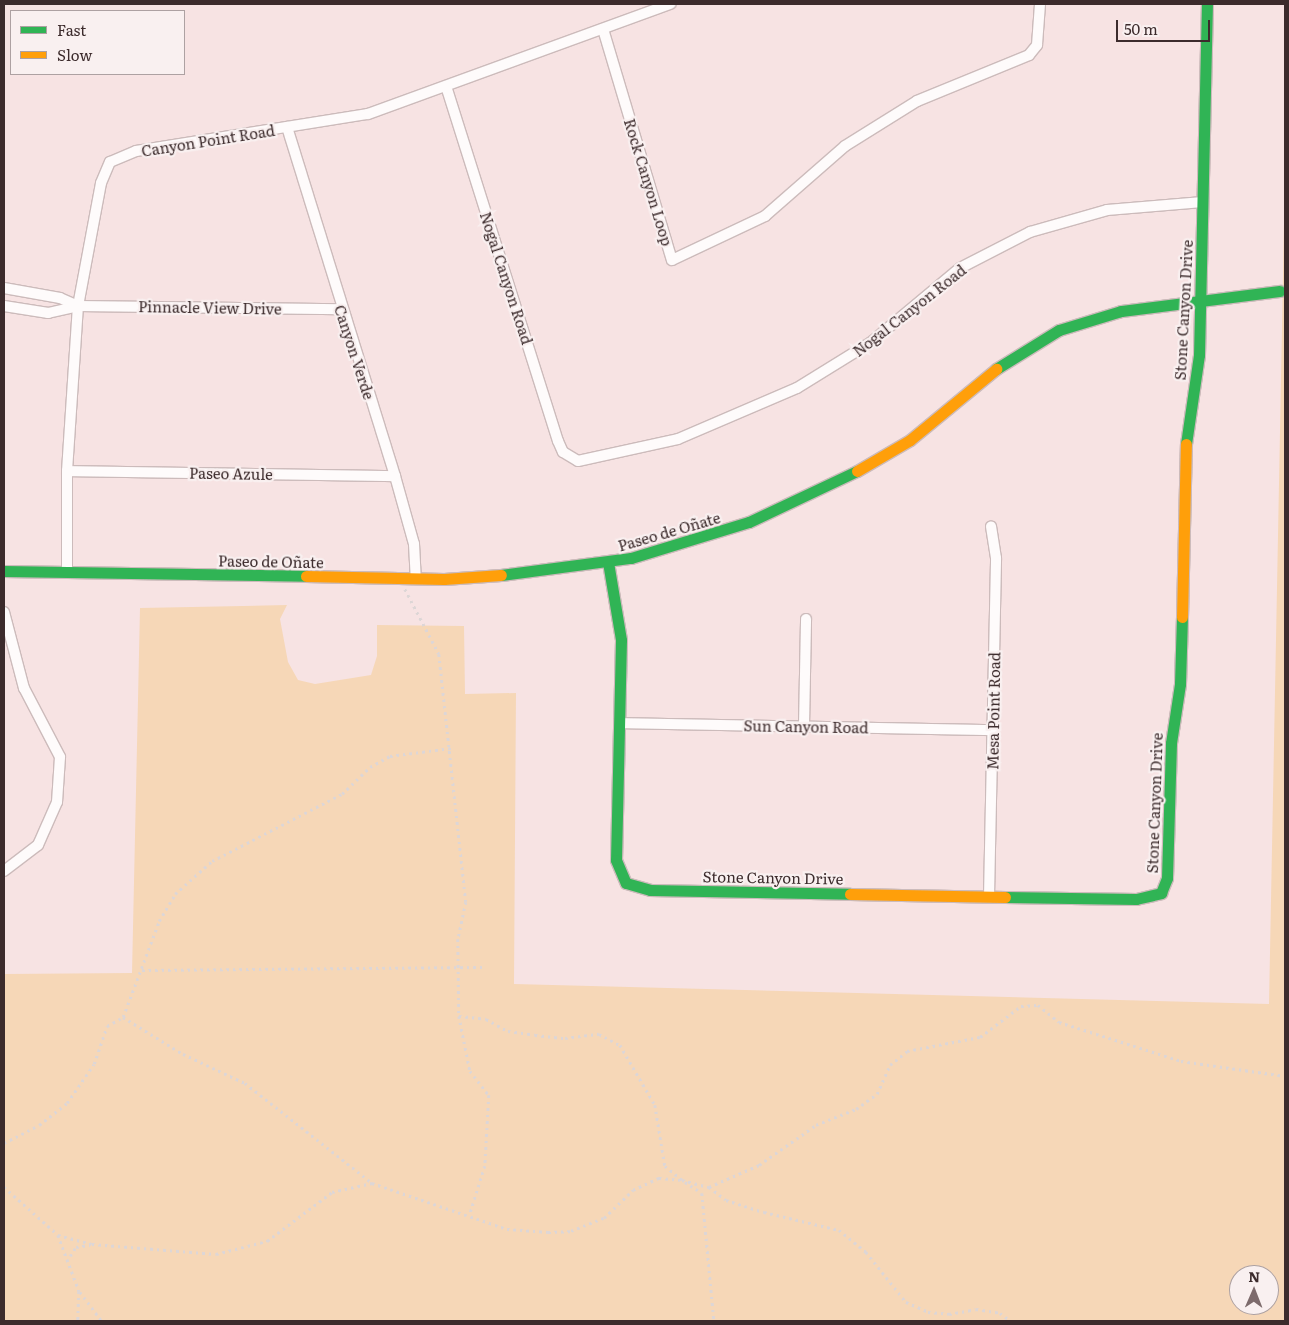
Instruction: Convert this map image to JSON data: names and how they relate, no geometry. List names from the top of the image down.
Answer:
{
  "streets": {
    "street": [
      "Canyon Point Road",
      "Rock Canyon Loop",
      "Nogal Canyon Road",
      "Pinnacle View Drive",
      "Stone Canyon Drive",
      "Canyon Verde",
      "Paseo Azule",
      "Paseo de Oñate",
      "Mesa Point Road",
      "Sun Canyon Road"
    ]
  },
  "crossings": [
    ["Canyon Point Road", "Rock Canyon Loop"],
    ["Canyon Point Road", "Nogal Canyon Road"],
    ["Canyon Point Road", "Pinnacle View Drive"],
    ["Canyon Point Road", "Canyon Verde"],
    ["Canyon Point Road", "Paseo Azule"],
    ["Canyon Point Road", "Paseo de Oñate"],
    ["Nogal Canyon Road", "Stone Canyon Drive"],
    ["Pinnacle View Drive", "Canyon Verde"],
    ["Stone Canyon Drive", "Paseo de Oñate"],
    ["Stone Canyon Drive", "Mesa Point Road"],
    ["Stone Canyon Drive", "Sun Canyon Road"],
    ["Canyon Verde", "Paseo Azule"],
    ["Canyon Verde", "Paseo de Oñate"],
    ["Mesa Point Road", "Sun Canyon Road"]
  ],
  "legend": ["Fast", "Slow"],
  "scale_bar": "50 m",
  "north": "top"
}
